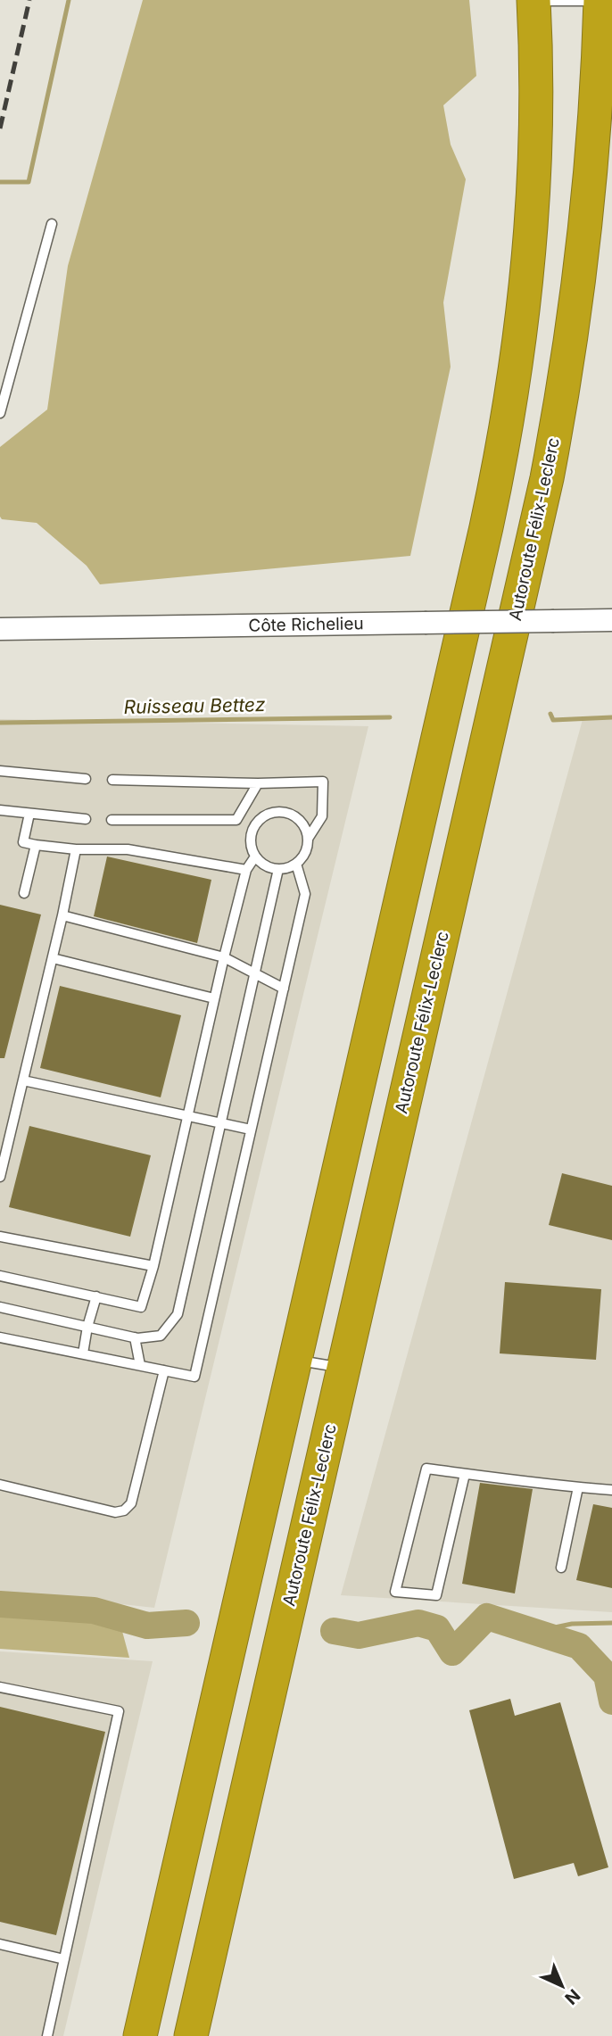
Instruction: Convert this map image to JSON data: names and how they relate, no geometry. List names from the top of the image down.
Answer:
{
  "streets": {
    "highway": ["Autoroute Félix-Leclerc"],
    "street": ["Côte Richelieu"]
  },
  "water": ["Ruisseau Bettez"],
  "north": "bottom right"
}
